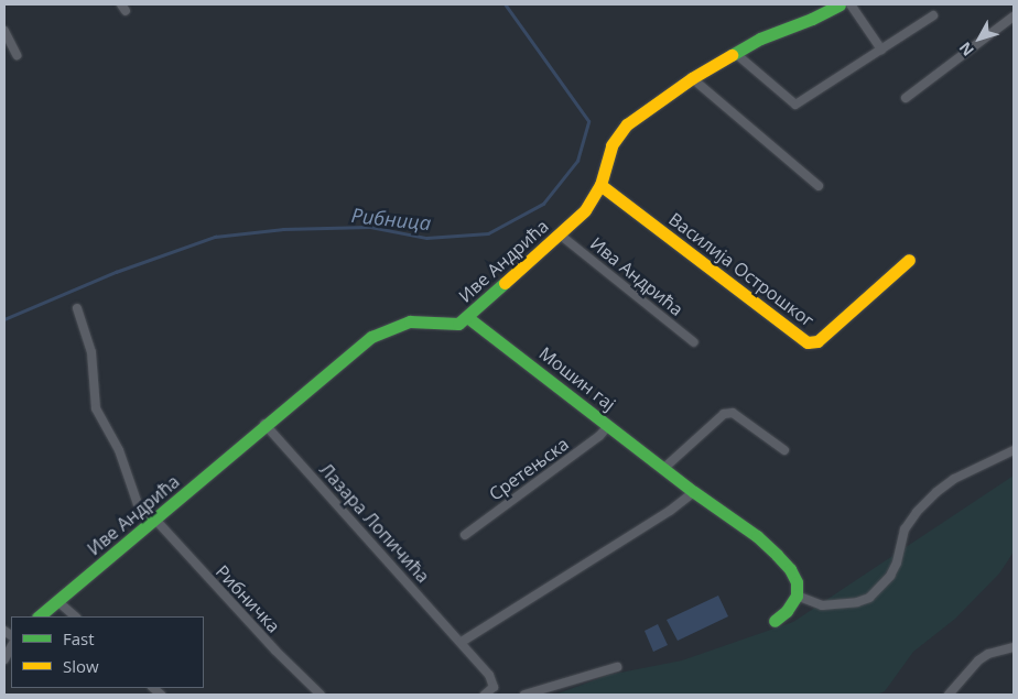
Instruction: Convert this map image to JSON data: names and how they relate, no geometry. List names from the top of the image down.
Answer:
{
  "streets": {
    "street": [
      "Иве Андрића",
      "Василија Острошког",
      "Ива Андрића",
      "Мошин гај",
      "Сретењска",
      "Лазара Лопичића",
      "Рибничка"
    ]
  },
  "crossings": [
    ["Иве Андрића", "Василија Острошког"],
    ["Иве Андрића", "Ива Андрића"],
    ["Иве Андрића", "Мошин гај"],
    ["Иве Андрића", "Лазара Лопичића"],
    ["Иве Андрића", "Рибничка"],
    ["Мошин гај", "Сретењска"]
  ],
  "water": ["Рибница"],
  "legend": ["Fast", "Slow"],
  "north": "bottom left"
}
